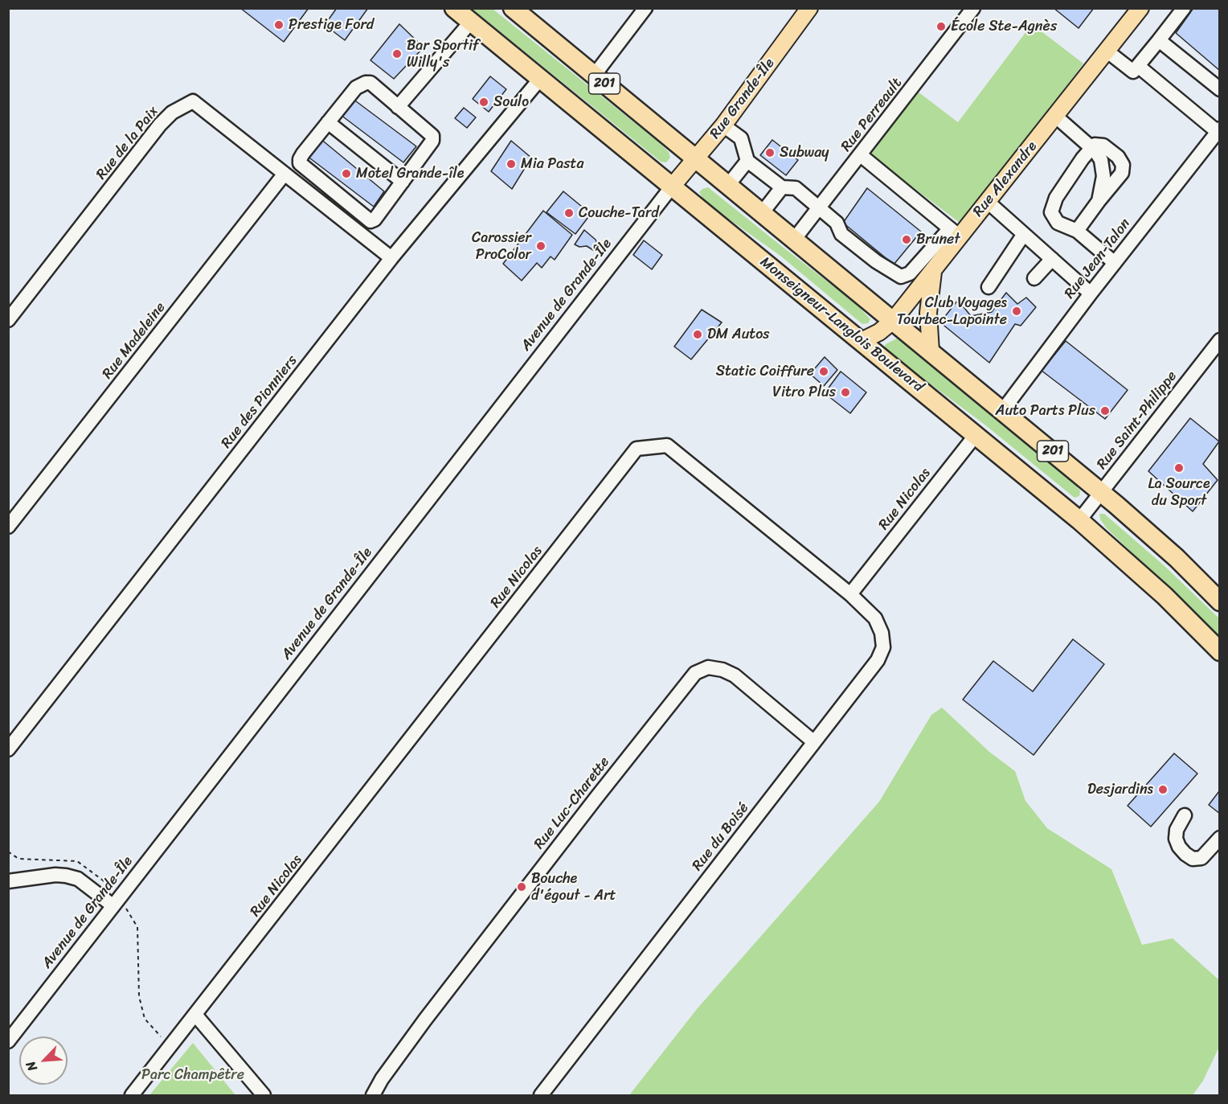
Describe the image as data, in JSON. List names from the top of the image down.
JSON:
{
  "streets": {
    "highway": ["201", "Monseigneur-Langlois Boulevard"],
    "main road": ["Rue Grande-Île", "Rue Alexandre"],
    "street": [
      "Rue Perreault",
      "Rue de la Paix",
      "Rue Jean-Talon",
      "Avenue de Grande-Île",
      "Rue Madeleine",
      "Rue des Pionniers",
      "Rue Saint-Philippe",
      "Rue Nicolas",
      "Rue Luc-Charette",
      "Rue du Boisé"
    ]
  },
  "crossings": [
    ["201", "Rue Grande-Île"],
    ["201", "Rue Perreault"],
    ["201", "Rue Alexandre"],
    ["201", "Rue Jean-Talon"],
    ["201", "Rue Saint-Philippe"],
    ["Rue Grande-Île", "Avenue de Grande-Île"],
    ["Rue Grande-Île", "Monseigneur-Langlois Boulevard"],
    ["Rue de la Paix", "Rue Madeleine"],
    ["Rue de la Paix", "Rue des Pionniers"],
    ["Rue Alexandre", "Monseigneur-Langlois Boulevard"],
    ["Avenue de Grande-Île", "Monseigneur-Langlois Boulevard"],
    ["Monseigneur-Langlois Boulevard", "Rue des Pionniers"],
    ["Monseigneur-Langlois Boulevard", "Rue Saint-Philippe"],
    ["Monseigneur-Langlois Boulevard", "Rue Nicolas"],
    ["Rue Nicolas", "Rue du Boisé"],
    ["Rue Luc-Charette", "Rue du Boisé"]
  ],
  "parks": ["Parc Champêtre"],
  "places": [
    "Prestige Ford",
    "École Ste-Agnès",
    "Bar Sportif Willy's",
    "Soulo",
    "Subway",
    "Mia Pasta",
    "Motel Grande-île",
    "Couche-Tard",
    "Brunet",
    "Carossier ProColor",
    "Club Voyages Tourbec-Lapointe",
    "DM Autos",
    "Static Coiffure",
    "Vitro Plus",
    "Auto Parts Plus",
    "La Source du Sport",
    "Desjardins",
    "Bouche d'égout - Art"
  ],
  "north": "bottom left"
}
